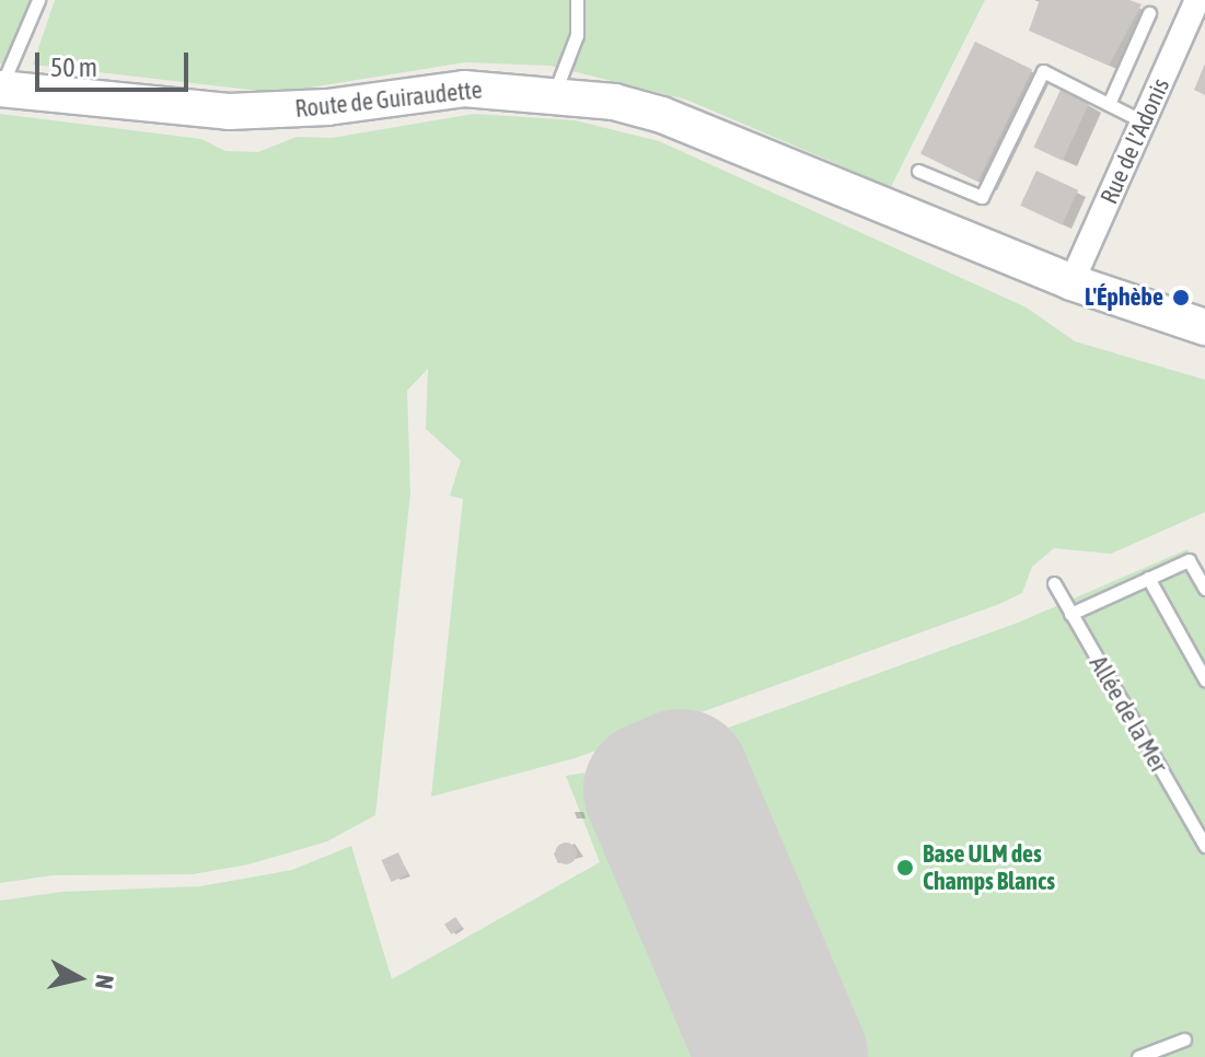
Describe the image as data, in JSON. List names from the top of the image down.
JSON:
{
  "streets": {
    "street": ["Route de Guiraudette", "Rue de l'Adonis"],
    "lane": ["Allée de la Mer"]
  },
  "crossings": [
    ["Route de Guiraudette", "Rue de l'Adonis"]
  ],
  "places": ["L'Éphèbe", "Base ULM des Champs Blancs"],
  "scale_bar": "50 m",
  "north": "right"
}
